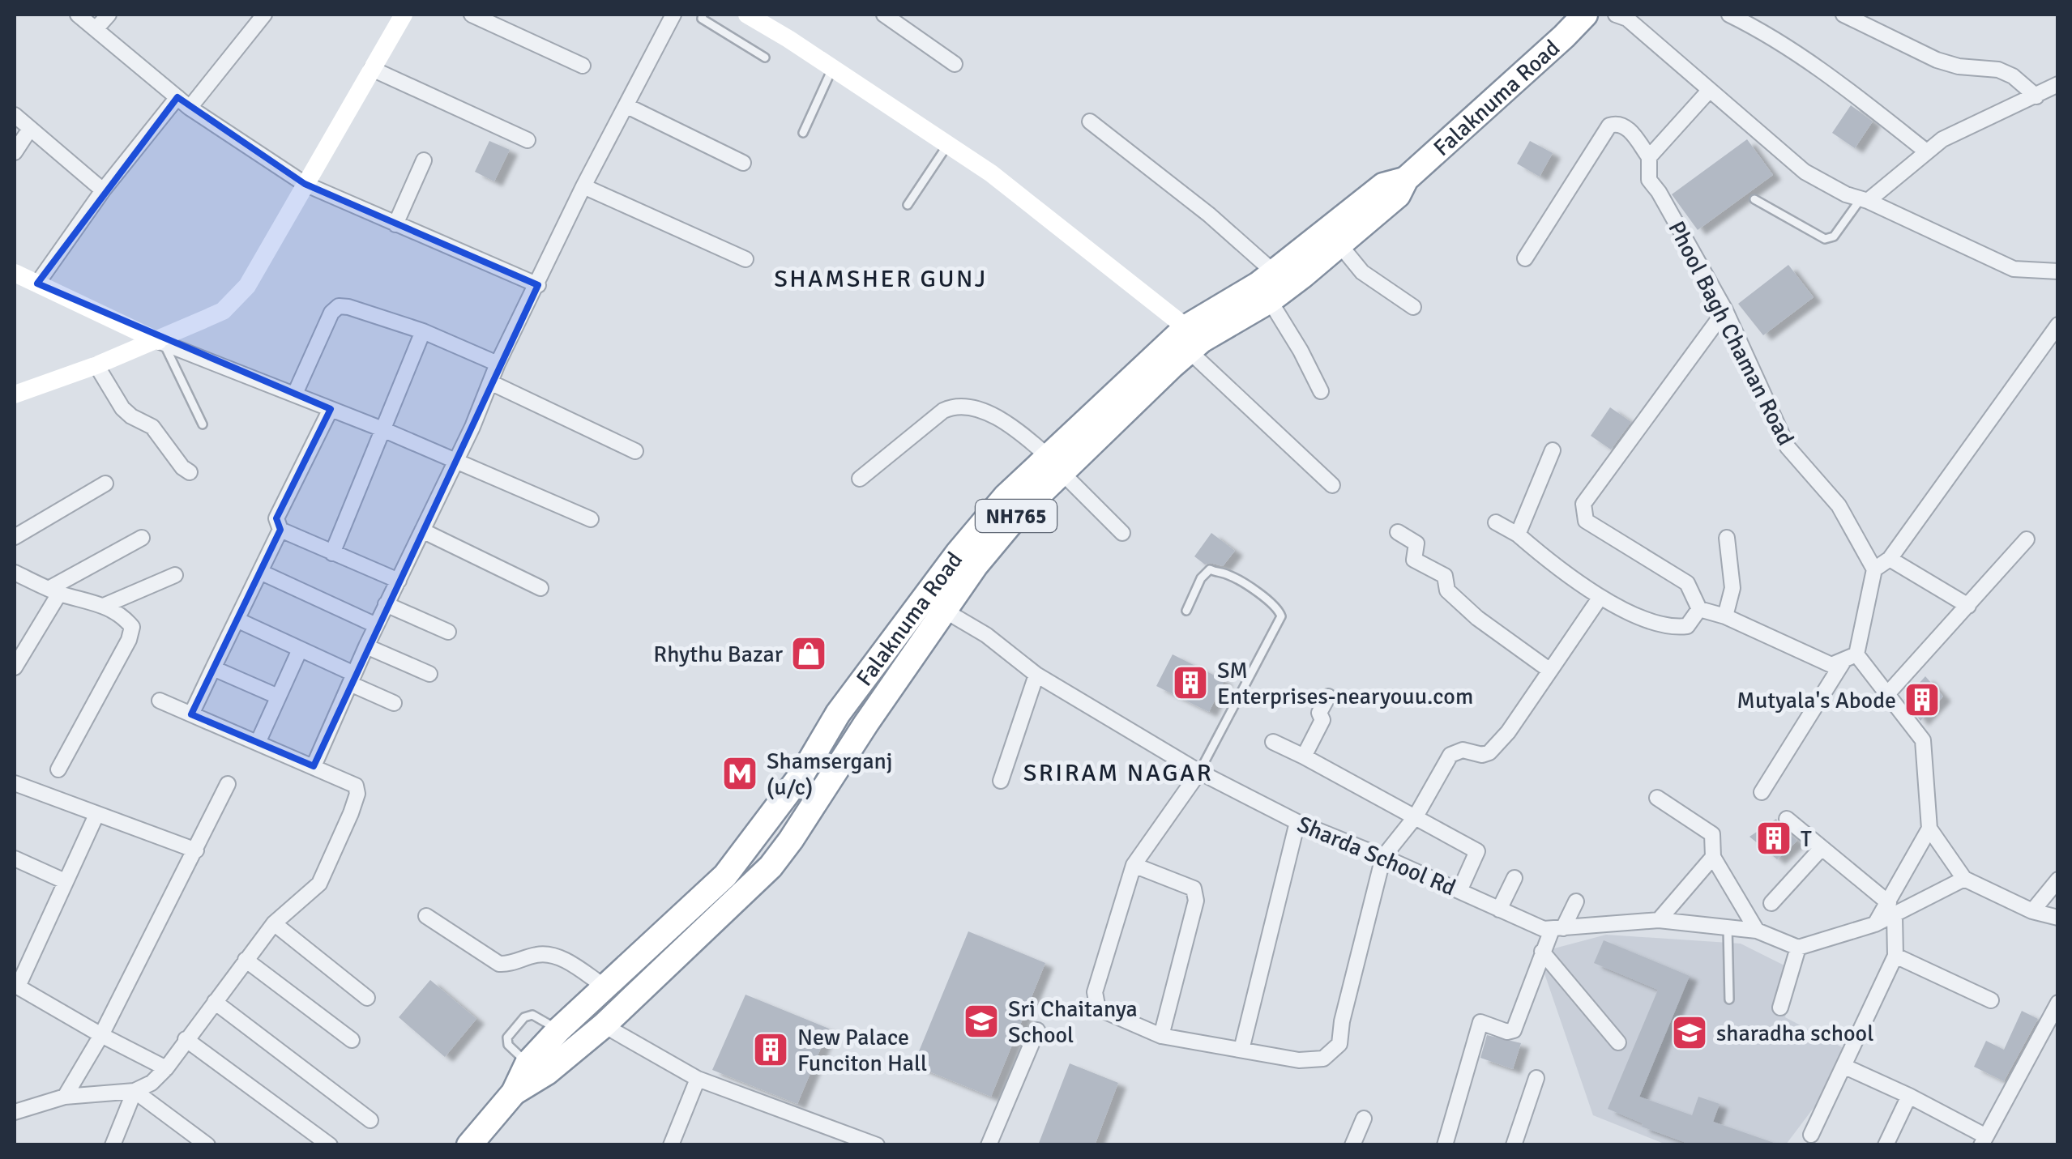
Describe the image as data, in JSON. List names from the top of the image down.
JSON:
{
  "streets": {
    "highway": ["Falaknuma Road", "NH765"],
    "street": ["Phool Bagh Chaman Road", "Sharda School Rd"]
  },
  "crossings": [
    ["Falaknuma Road", "Sharda School Rd"]
  ],
  "districts": ["SHAMSHER GUNJ", "SRIRAM NAGAR"],
  "places": {
    "shop": ["Rhythu Bazar"],
    "building": [
      "SM Enterprises-nearyouu.com",
      "Mutyala's Abode",
      "T",
      "New Palace Funciton Hall"
    ],
    "metro station": ["Shamserganj (u/c)"],
    "school or university": ["Sri Chaitanya School", "sharadha school"]
  }
}
